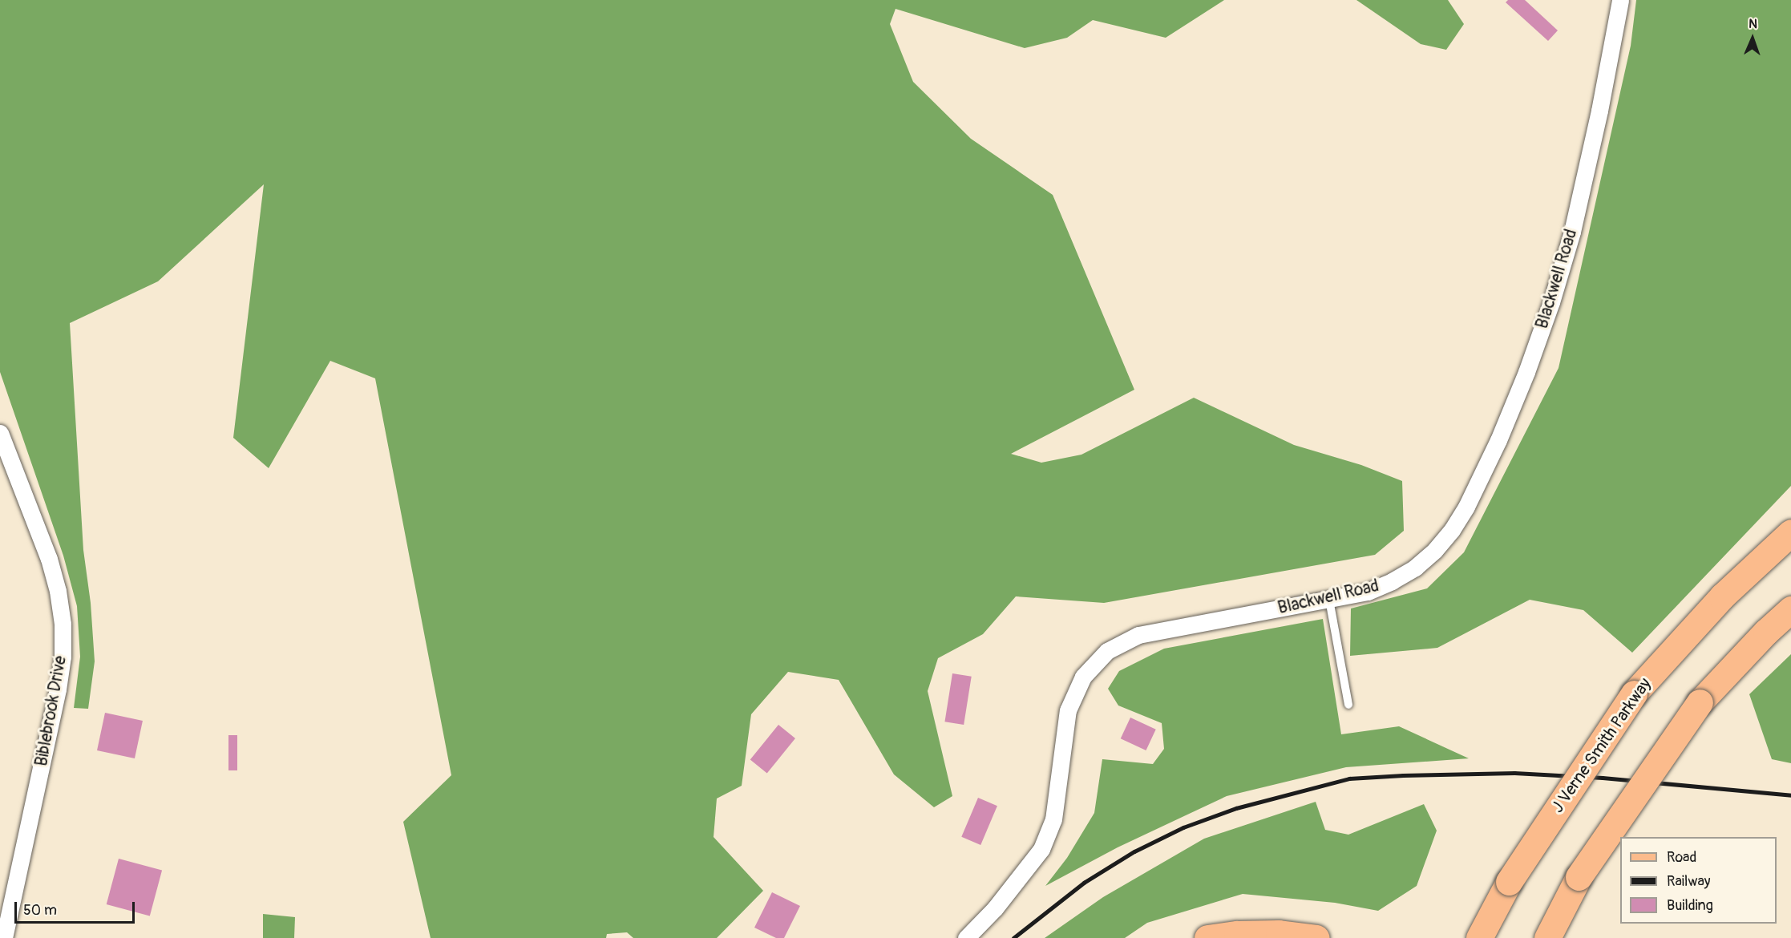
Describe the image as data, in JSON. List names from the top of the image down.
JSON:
{
  "streets": {
    "main road": ["J Verne Smith Parkway"],
    "street": ["Blackwell Road", "Biblebrook Drive"]
  },
  "legend": ["Road", "Railway", "Building"],
  "scale_bar": "50 m",
  "north": "top"
}
